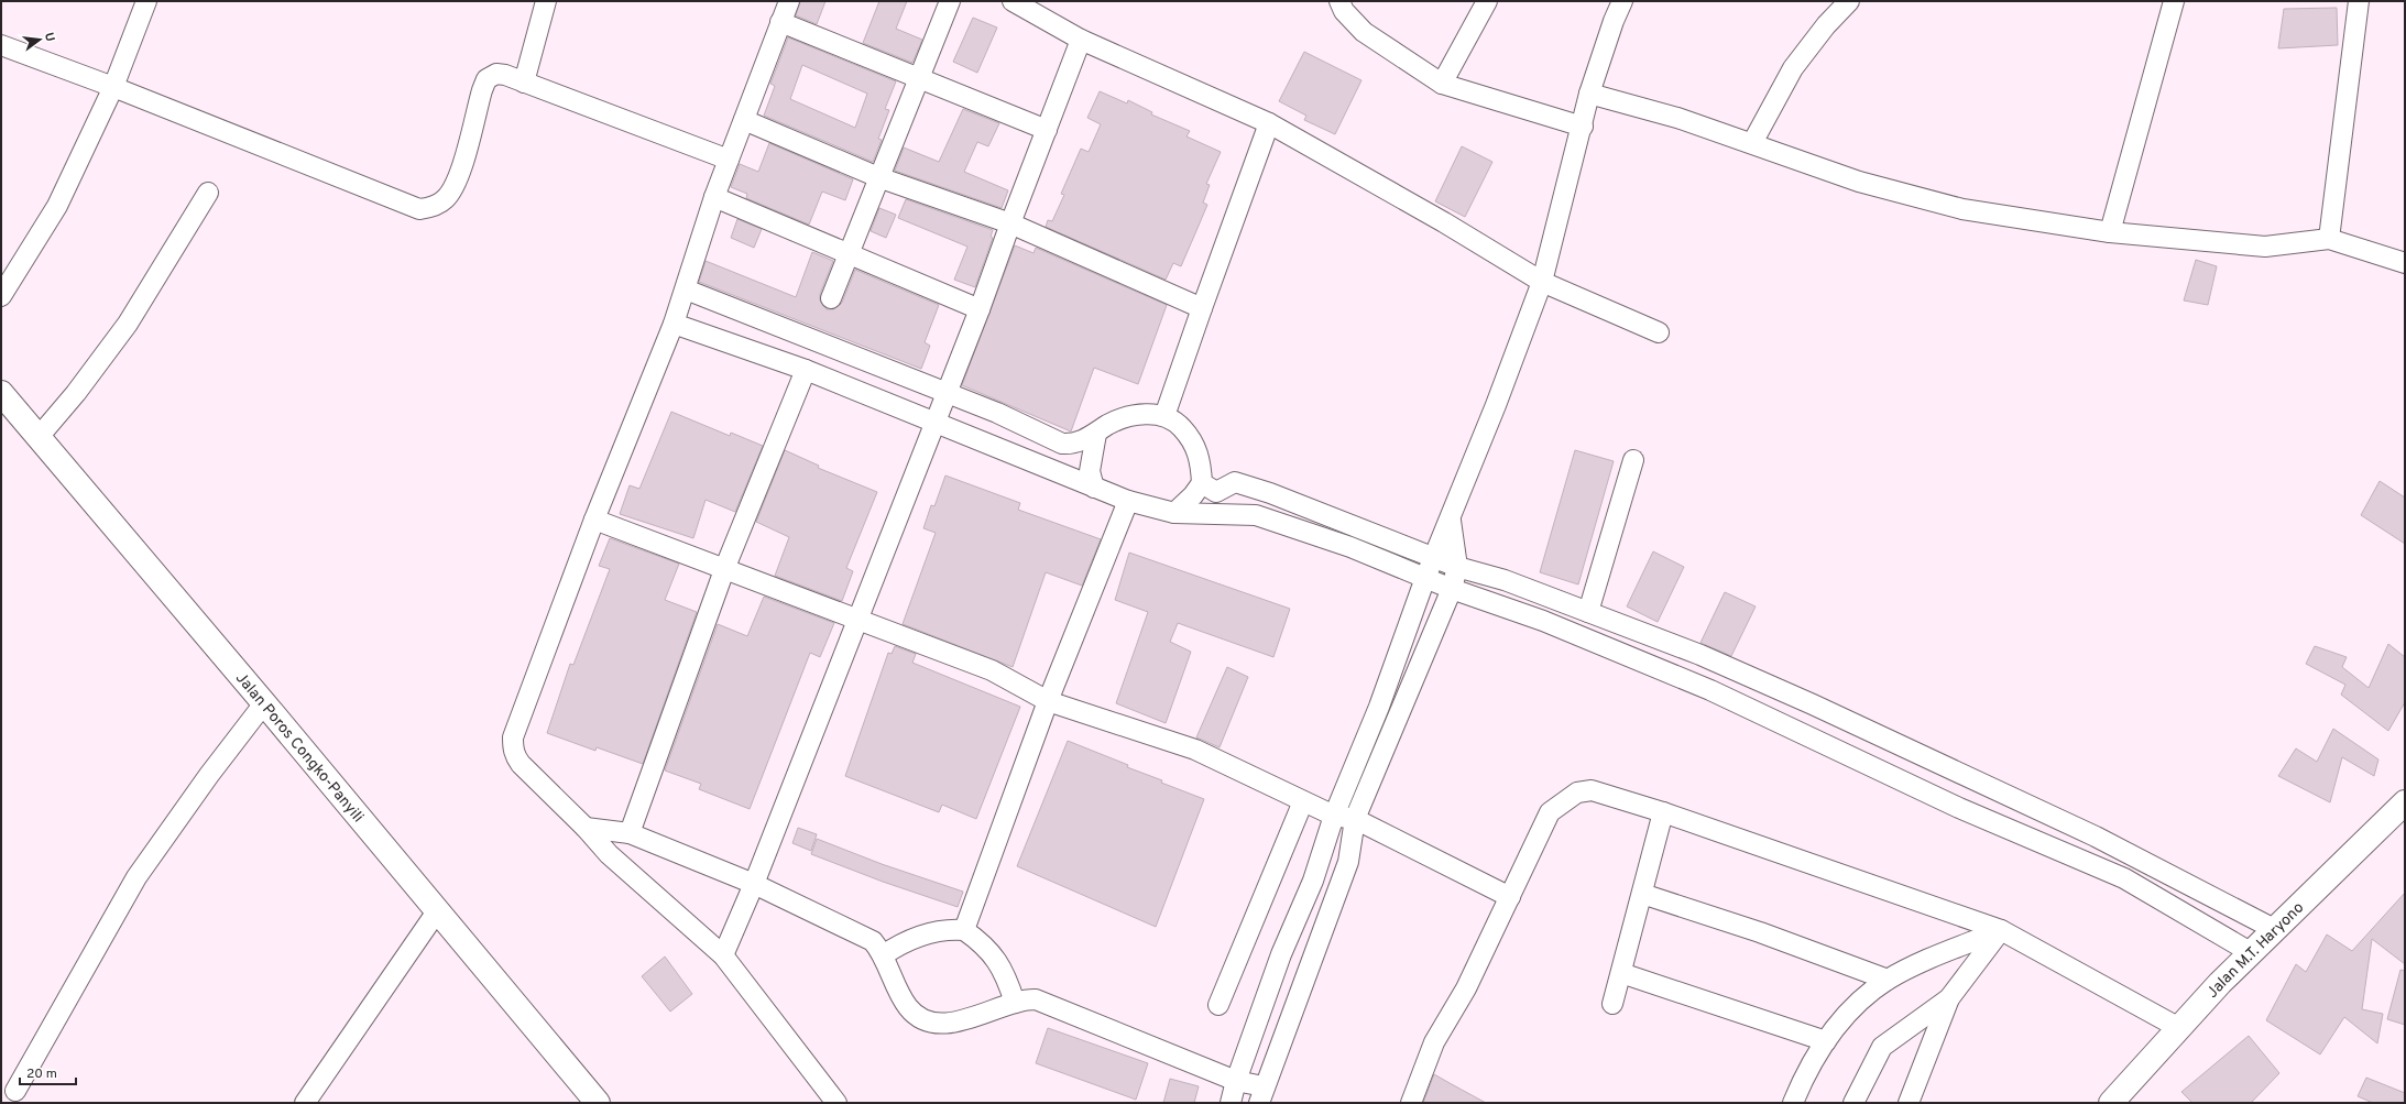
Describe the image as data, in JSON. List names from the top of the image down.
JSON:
{
  "streets": {
    "main road": ["Jalan Poros Congko-Panyili", "Jalan M.T. Haryono"]
  },
  "scale_bar": "20 m",
  "north": "right"
}
